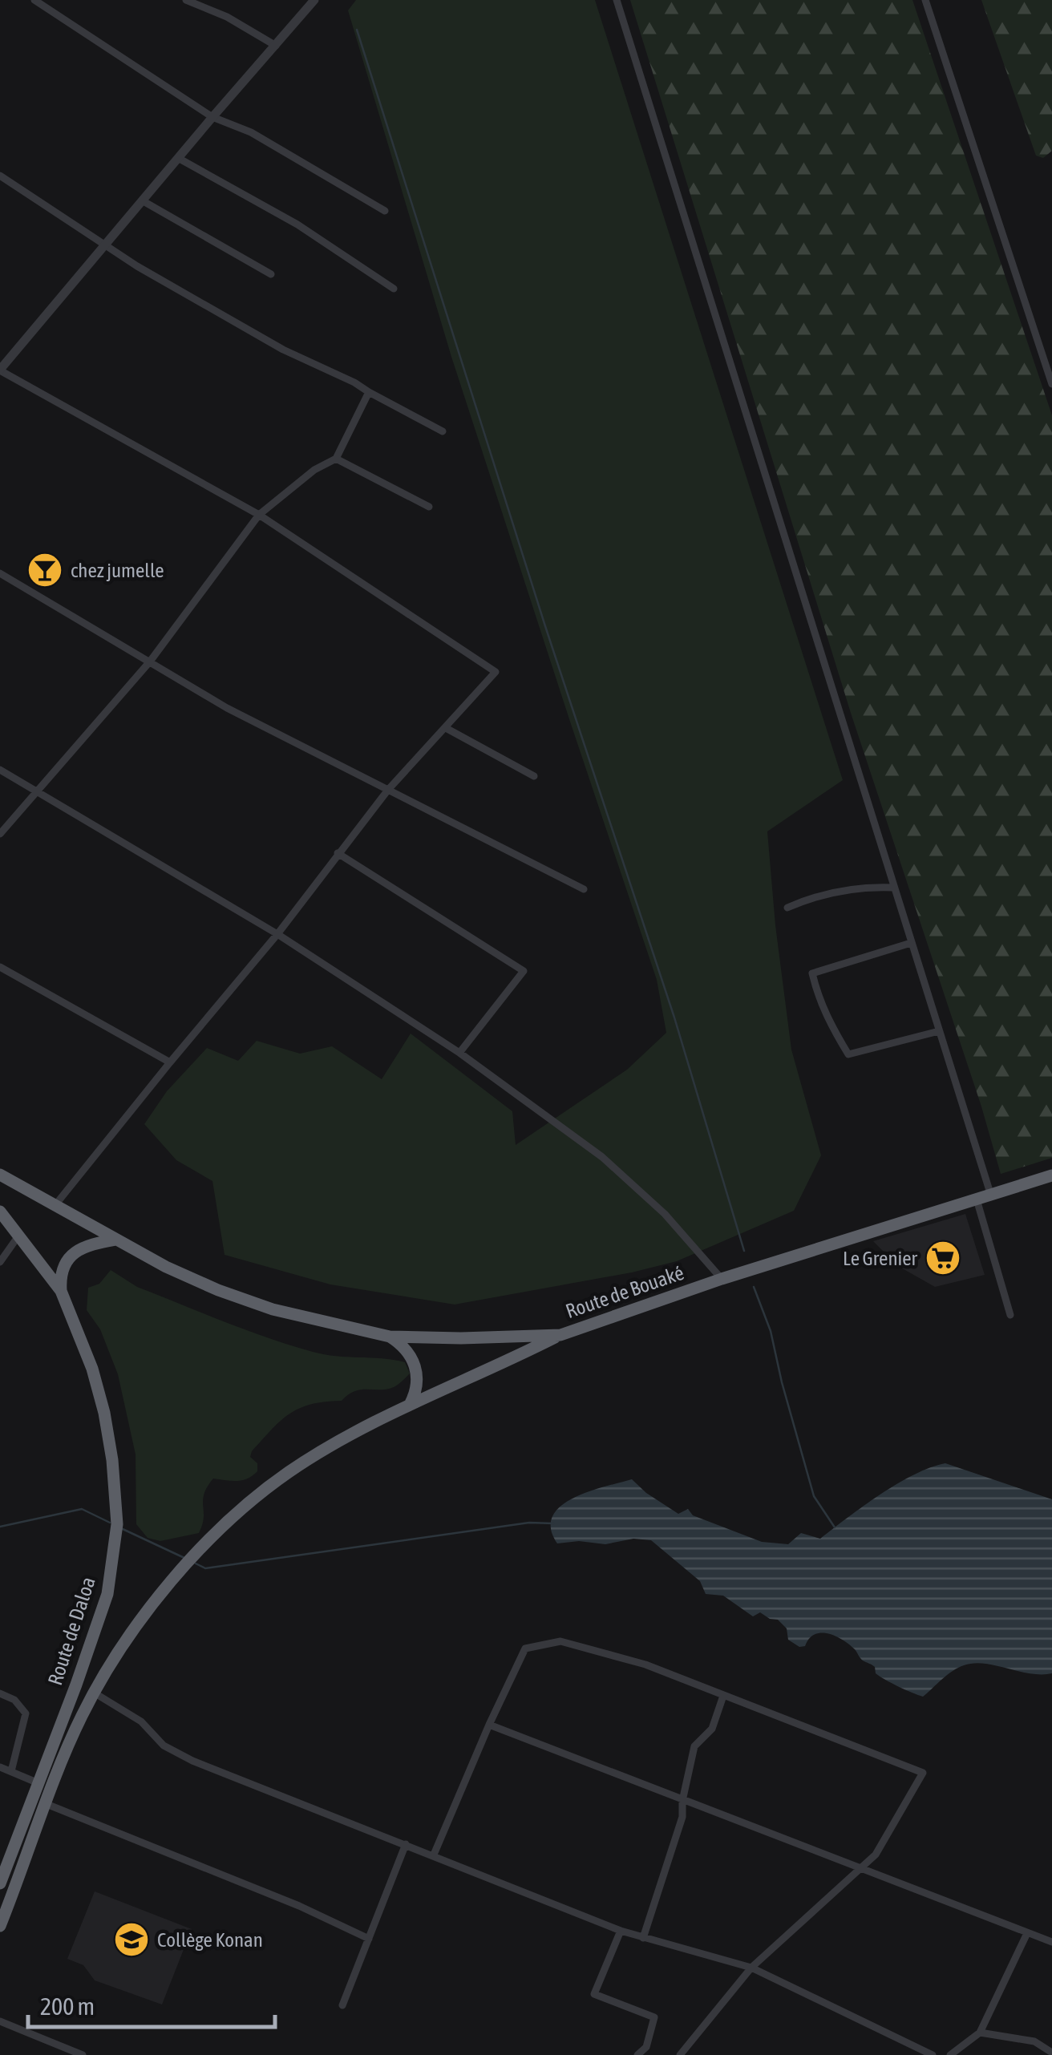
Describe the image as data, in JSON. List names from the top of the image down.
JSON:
{
  "streets": {
    "highway": ["Route de Bouaké", "Route de Daloa"]
  },
  "crossings": [
    ["Route de Bouaké", "Route de Daloa"]
  ],
  "places": {
    "bar": ["chez jumelle"],
    "supermarket": ["Le Grenier"],
    "school or university": ["Collège Konan"]
  },
  "scale_bar": "200 m"
}
